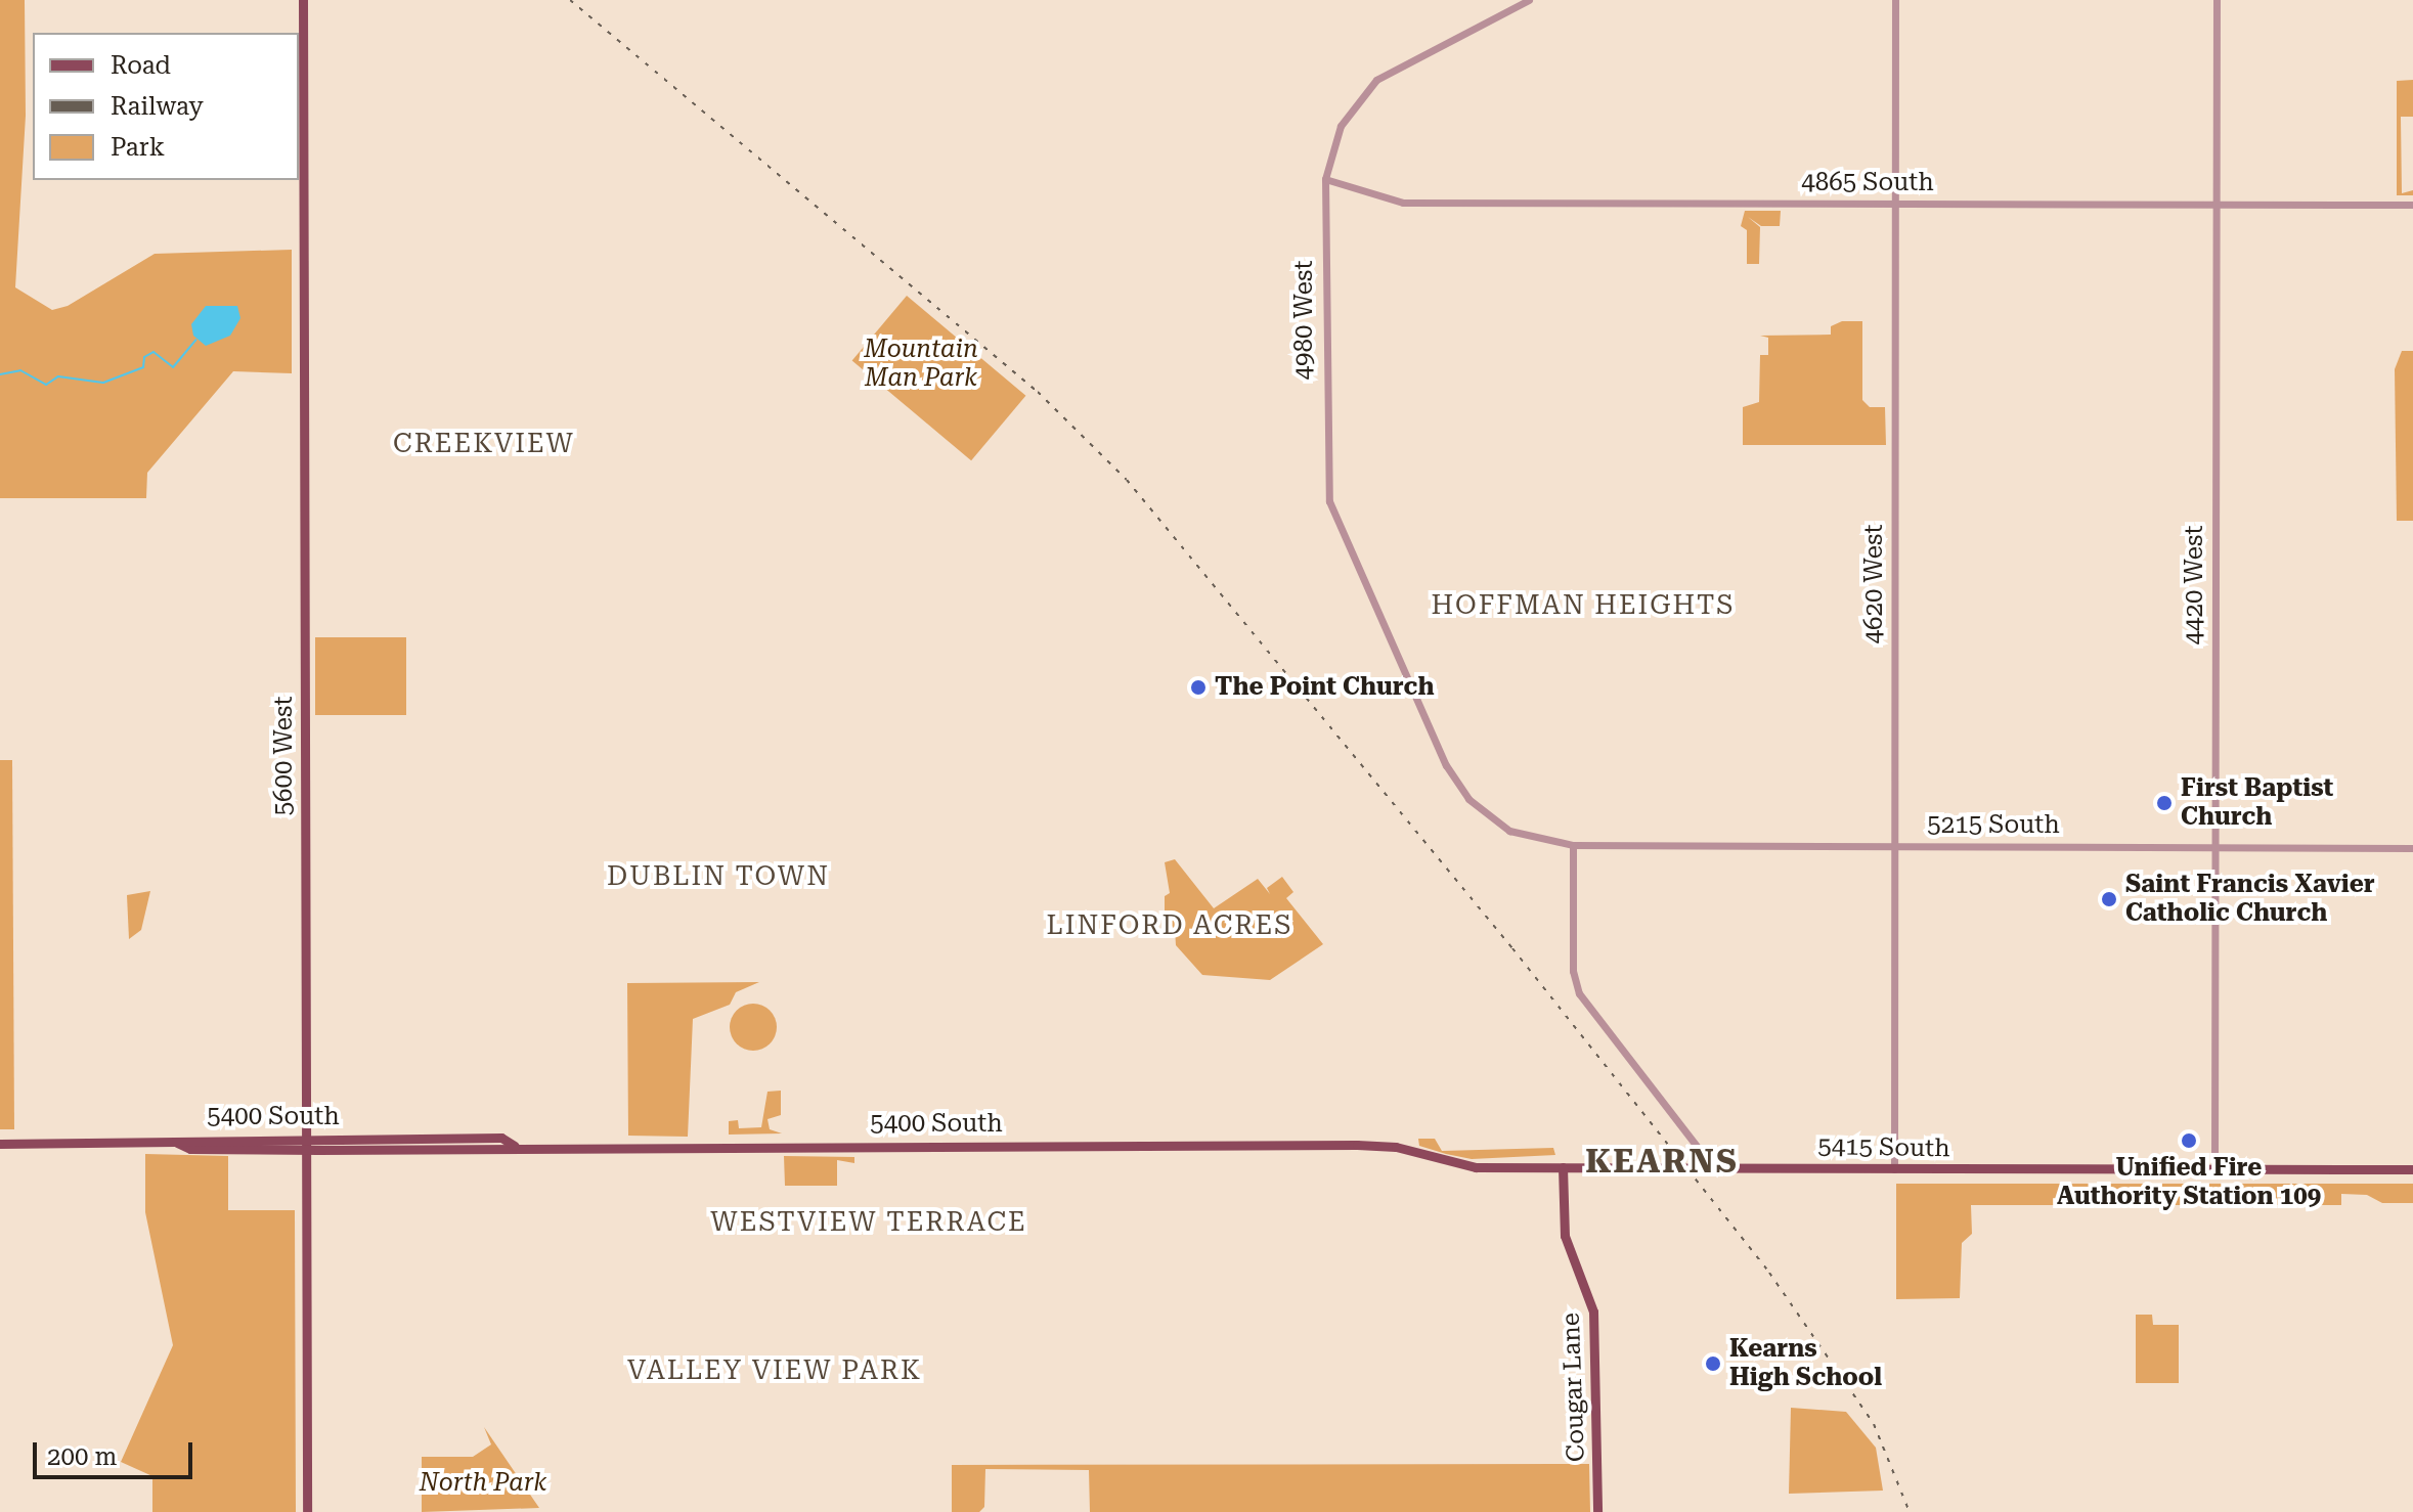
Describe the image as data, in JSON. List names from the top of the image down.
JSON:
{
  "streets": {
    "main road": [
      "5600 West",
      "5400 South",
      "5415 South",
      "Cougar Lane"
    ],
    "street": [
      "4865 South",
      "4980 West",
      "4620 West",
      "4420 West",
      "5215 South"
    ]
  },
  "crossings": [
    ["4865 South", "4980 West"],
    ["4865 South", "4620 West"],
    ["4865 South", "4420 West"],
    ["4980 West", "5215 South"],
    ["4620 West", "5215 South"],
    ["4620 West", "5415 South"],
    ["4420 West", "5215 South"],
    ["4420 West", "5415 South"],
    ["5600 West", "5400 South"],
    ["5400 South", "5415 South"],
    ["5415 South", "Cougar Lane"]
  ],
  "districts": [
    "CREEKVIEW",
    "HOFFMAN HEIGHTS",
    "DUBLIN TOWN",
    "LINFORD ACRES",
    "KEARNS",
    "WESTVIEW TERRACE",
    "VALLEY VIEW PARK"
  ],
  "parks": ["Mountain Man Park", "North Park"],
  "places": [
    "The Point Church",
    "First Baptist Church",
    "Saint Francis Xavier Catholic Church",
    "Unified Fire Authority Station 109",
    "Kearns High School"
  ],
  "legend": ["Road", "Railway", "Park"],
  "scale_bar": "200 m"
}
